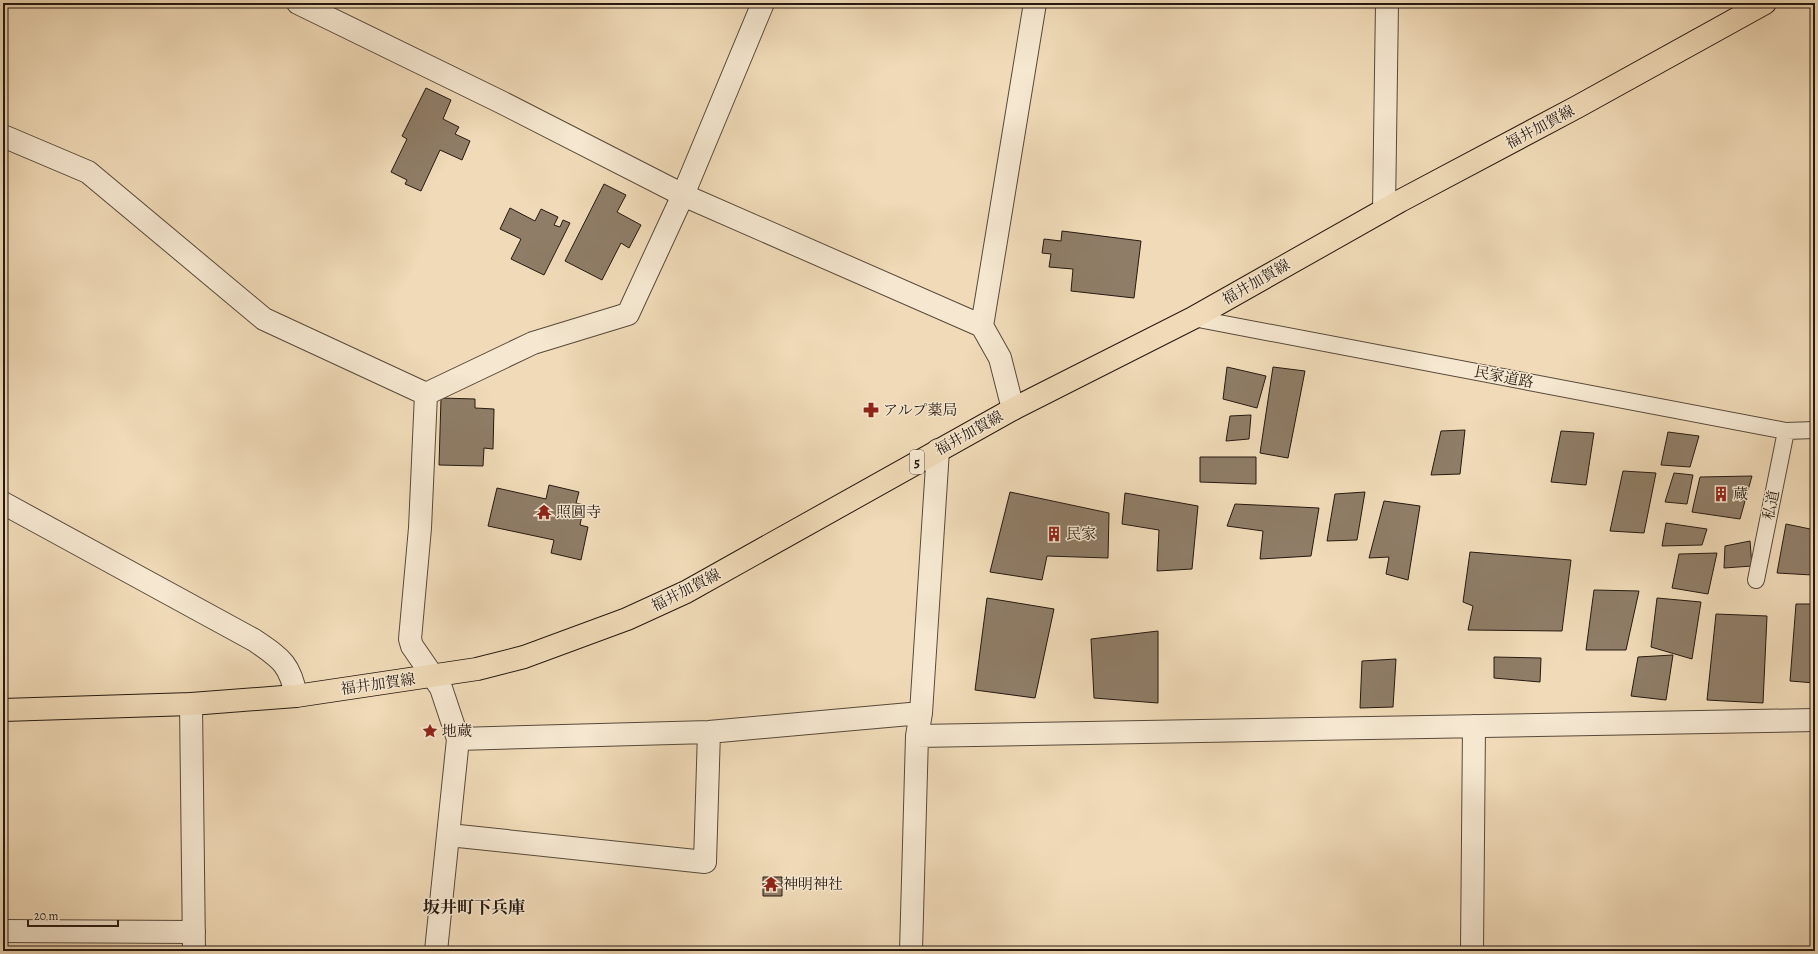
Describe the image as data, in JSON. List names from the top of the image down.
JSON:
{
  "streets": {
    "main road": ["福井加賀線", "5"],
    "lane": ["民家道路", "私道"]
  },
  "crossings": [
    ["福井加賀線", "民家道路"],
    ["民家道路", "私道"]
  ],
  "districts": ["坂井町下兵庫"],
  "places": {
    "pharmacy": ["アルプ薬局"],
    "building": ["蔵", "民家"],
    "temple": ["照圓寺", "神明神社"],
    "place": ["地蔵"]
  },
  "scale_bar": "20 m"
}
